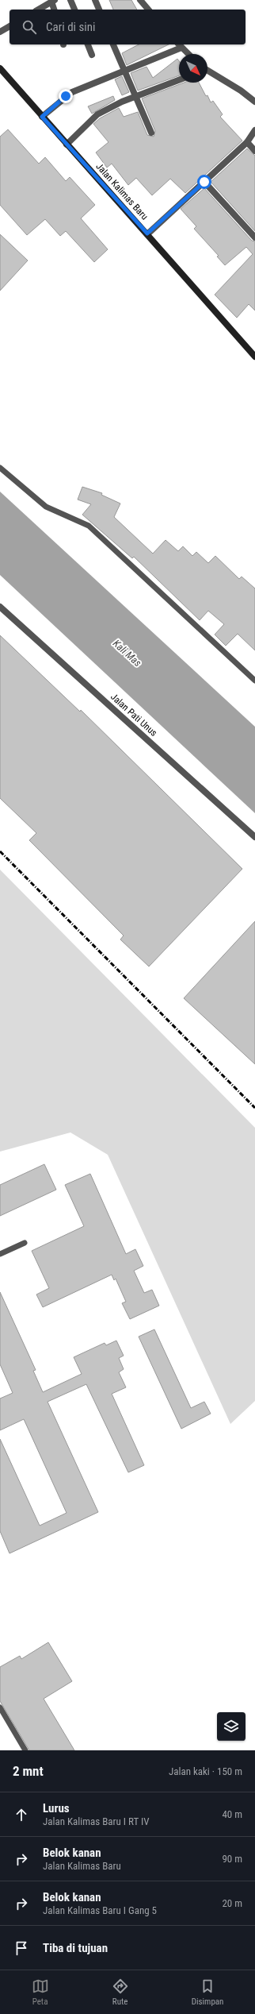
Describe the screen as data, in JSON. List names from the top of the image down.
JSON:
{
  "streets": {
    "street": ["Jalan Kalimas Baru", "Jalan Pati Unus"]
  },
  "water": ["Kali Mas"],
  "north": "bottom right",
  "page": {
    "search": "Cari di sini",
    "heading": ["2 mnt", "Jalan kaki · 150 m"],
    "list": [
      ["Lurus", "Jalan Kalimas Baru I RT IV", "40 m"],
      ["Belok kanan", "Jalan Kalimas Baru", "90 m"],
      ["Belok kanan", "Jalan Kalimas Baru I Gang 5", "20 m"],
      "Tiba di tujuan"
    ],
    "nav": ["Peta", "Rute", "Disimpan"]
  }
}
